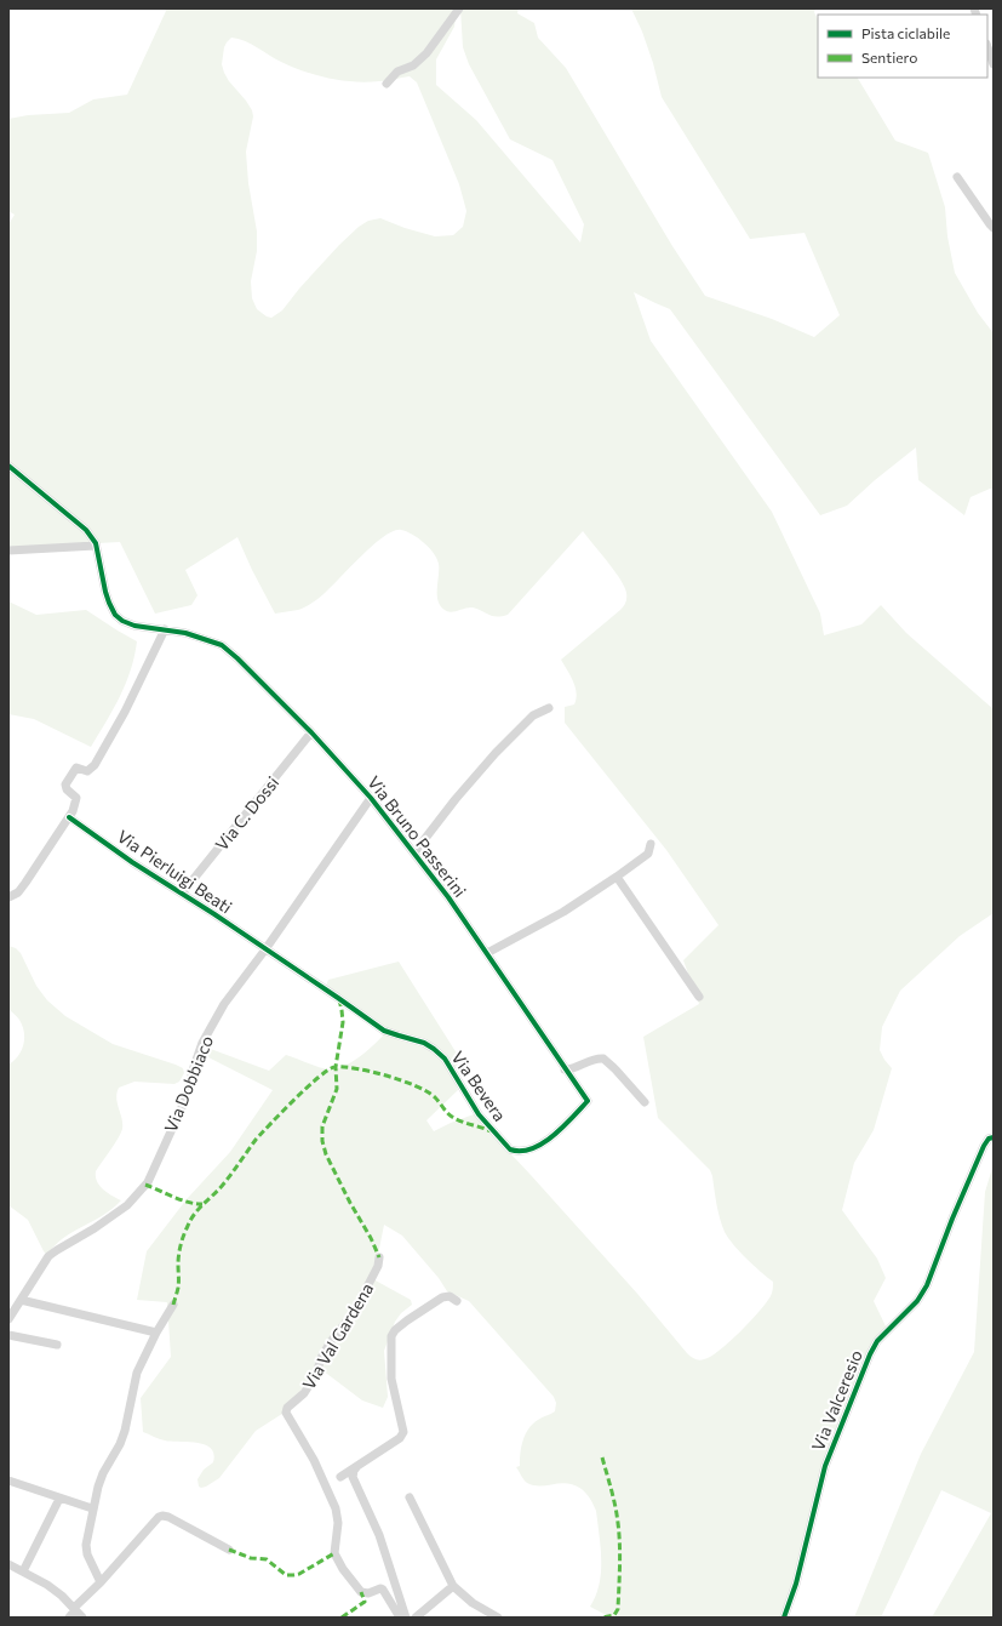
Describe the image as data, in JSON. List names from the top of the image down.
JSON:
{
  "streets": {
    "street": [
      "Via C. Dossi",
      "Via Bruno Passerini",
      "Via Pierluigi Beati",
      "Via Dobbiaco",
      "Via Bevera",
      "Via Val Gardena",
      "Via Valceresio"
    ]
  },
  "crossings": [
    ["Via C. Dossi", "Via Bruno Passerini"],
    ["Via C. Dossi", "Via Pierluigi Beati"],
    ["Via Bruno Passerini", "Via Dobbiaco"],
    ["Via Bruno Passerini", "Via Bevera"],
    ["Via Pierluigi Beati", "Via Dobbiaco"],
    ["Via Pierluigi Beati", "Via Bevera"],
    ["Via Dobbiaco", "Via Bevera"]
  ],
  "legend": ["Pista ciclabile", "Sentiero"]
}
